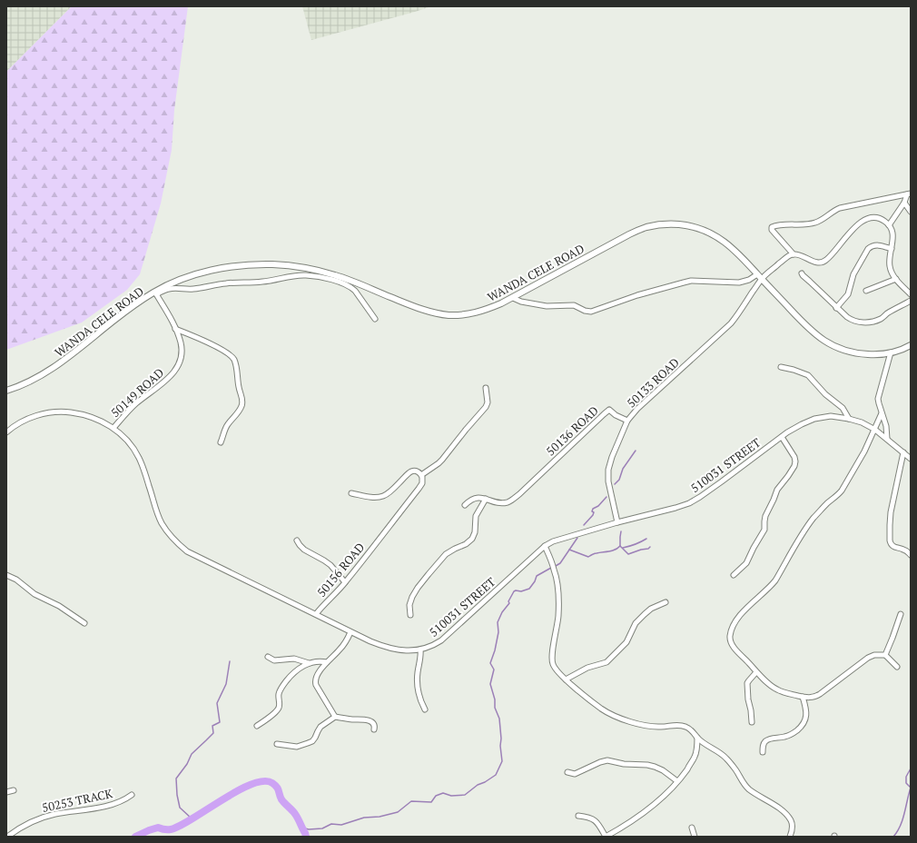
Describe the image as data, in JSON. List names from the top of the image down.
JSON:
{
  "streets": {
    "street": [
      "WANDA CELE ROAD",
      "50133 ROAD",
      "50149 ROAD",
      "50136 ROAD",
      "510031 STREET",
      "50156 ROAD",
      "50253 TRACK"
    ]
  },
  "crossings": [
    ["WANDA CELE ROAD", "50133 ROAD"],
    ["WANDA CELE ROAD", "50149 ROAD"],
    ["50133 ROAD", "50136 ROAD"],
    ["50133 ROAD", "510031 STREET"],
    ["50149 ROAD", "510031 STREET"],
    ["510031 STREET", "50156 ROAD"]
  ]
}
